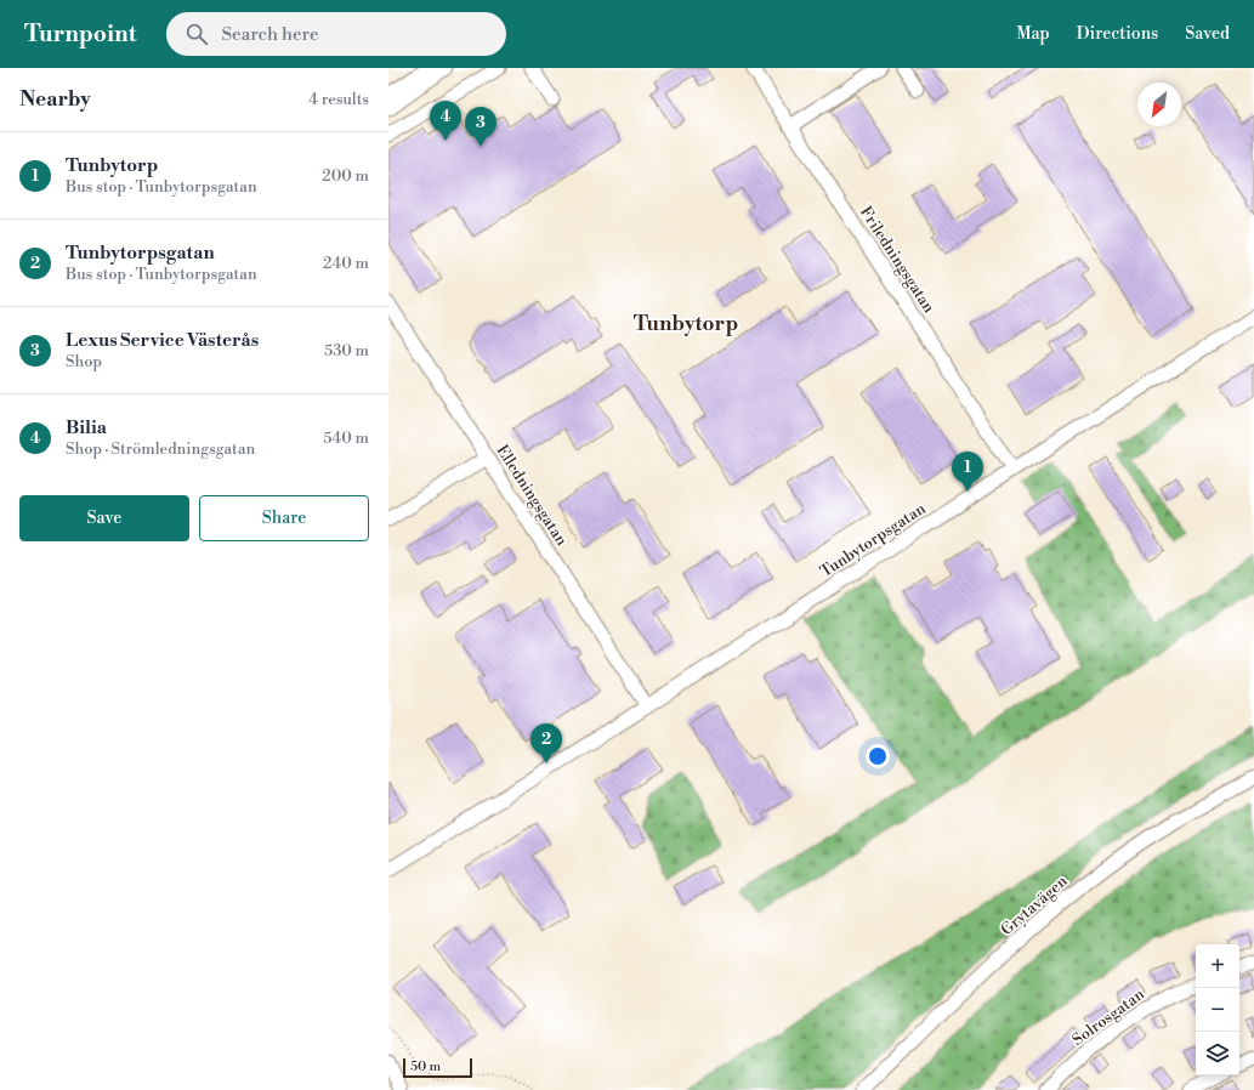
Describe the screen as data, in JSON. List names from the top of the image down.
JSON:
{
  "streets": {
    "street": [
      "Friledningsgatan",
      "Elledningsgatan",
      "Tunbytorpsgatan",
      "Grytavägen",
      "Solrosgatan"
    ]
  },
  "crossings": [
    ["Friledningsgatan", "Tunbytorpsgatan"],
    ["Elledningsgatan", "Tunbytorpsgatan"]
  ],
  "districts": ["Tunbytorp"],
  "scale_bar": "50 m",
  "north": "bottom left",
  "page": {
    "header": "Turnpoint",
    "search": "Search here",
    "nav": ["Map", "Directions", "Saved"],
    "heading": ["Nearby", "4 results"],
    "pins": [
      "4",
      "3",
      "1",
      "2"
    ],
    "list": [
      {
        "mark": "1",
        "name": "Tunbytorp",
        "note": "Bus stop · Tunbytorpsgatan",
        "value": "200 m"
      },
      {
        "mark": "2",
        "name": "Tunbytorpsgatan",
        "note": "Bus stop · Tunbytorpsgatan",
        "value": "240 m"
      },
      {
        "mark": "3",
        "name": "Lexus Service Västerås",
        "note": "Shop",
        "value": "530 m"
      },
      {
        "mark": "4",
        "name": "Bilia",
        "note": "Shop · Strömledningsgatan",
        "value": "540 m"
      }
    ],
    "buttons": ["Save", "Share"],
    "map_buttons": ["+", "−"],
    "scale": "50 m"
  }
}
